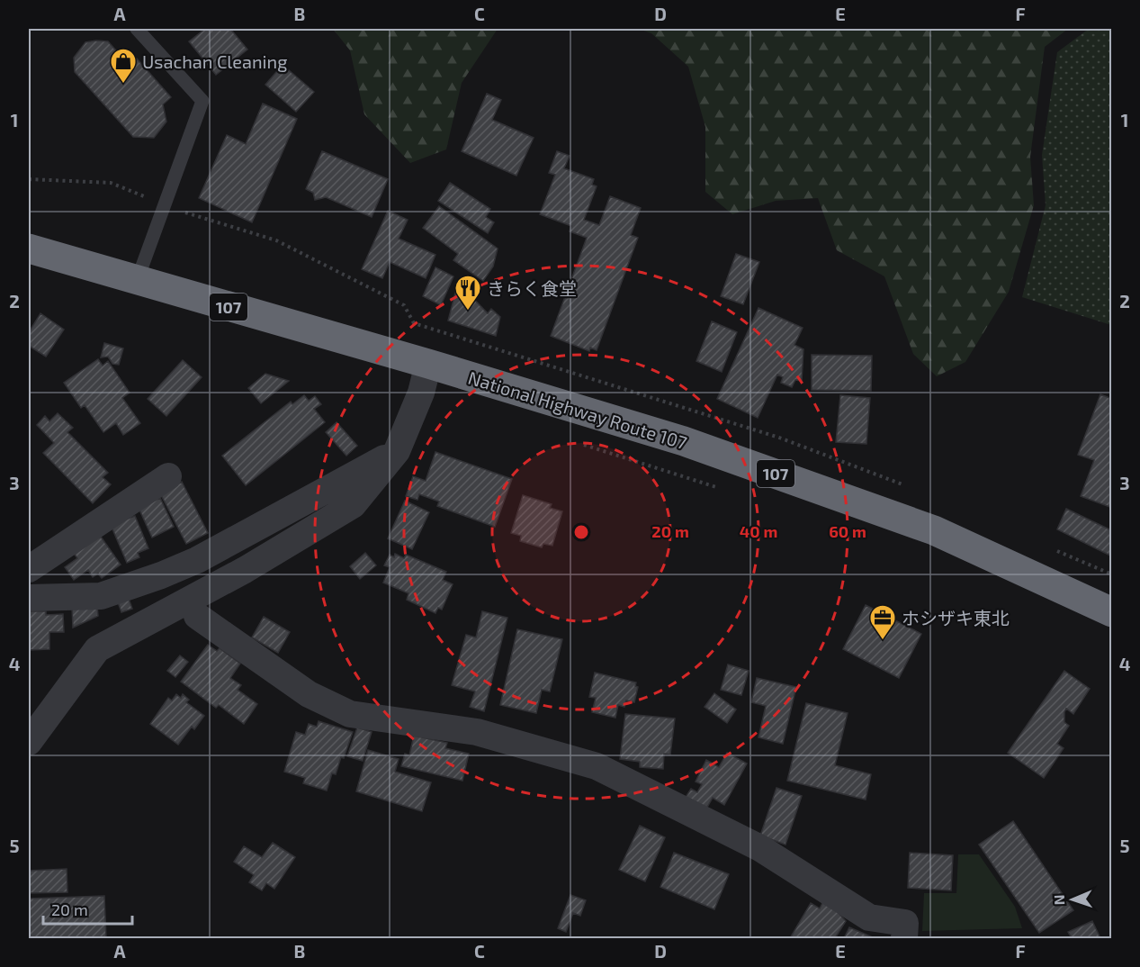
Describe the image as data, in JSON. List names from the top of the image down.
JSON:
{
  "streets": {
    "highway": ["107", "National Highway Route 107"]
  },
  "places": {
    "shop": ["Usachan Cleaning"],
    "restaurant": ["きらく食堂"],
    "office": ["ホシザキ東北"]
  },
  "scale_bar": "20 m",
  "north": "left",
  "grid": {
    "columns": [
      "A",
      "B",
      "C",
      "D",
      "E",
      "F"
    ],
    "rows": [
      "1",
      "2",
      "3",
      "4",
      "5"
    ]
  },
  "rings": ["20 m", "40 m", "60 m"]
}
